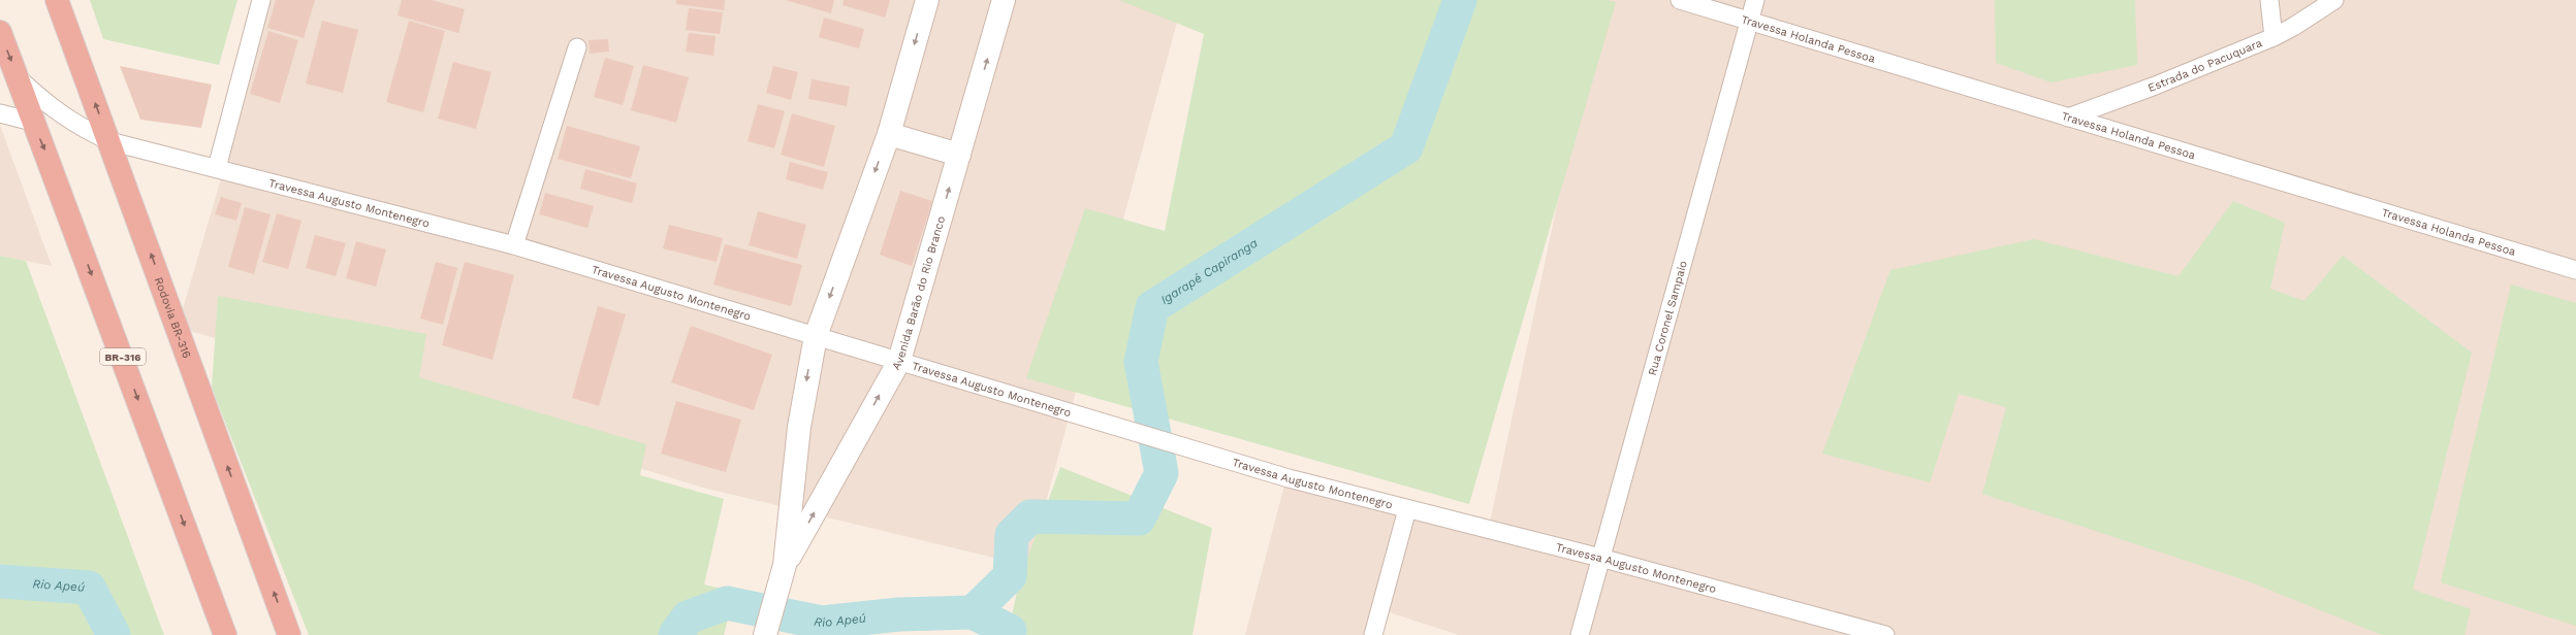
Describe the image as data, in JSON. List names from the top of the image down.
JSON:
{
  "streets": {
    "highway": ["Rodovia BR-316", "BR-316"],
    "main road": ["Avenida Barão do Rio Branco"],
    "street": [
      "Travessa Holanda Pessoa",
      "Estrada do Pacuquara",
      "Travessa Augusto Montenegro",
      "Rua Coronel Sampaio"
    ]
  },
  "crossings": [
    ["Travessa Holanda Pessoa", "Estrada do Pacuquara"],
    ["Travessa Holanda Pessoa", "Rua Coronel Sampaio"],
    ["Travessa Augusto Montenegro", "Avenida Barão do Rio Branco"],
    ["Travessa Augusto Montenegro", "Rodovia BR-316"],
    ["Travessa Augusto Montenegro", "Rua Coronel Sampaio"],
    ["Travessa Augusto Montenegro", "BR-316"]
  ],
  "water": ["Igarapé Capiranga", "Rio Apeú"]
}
